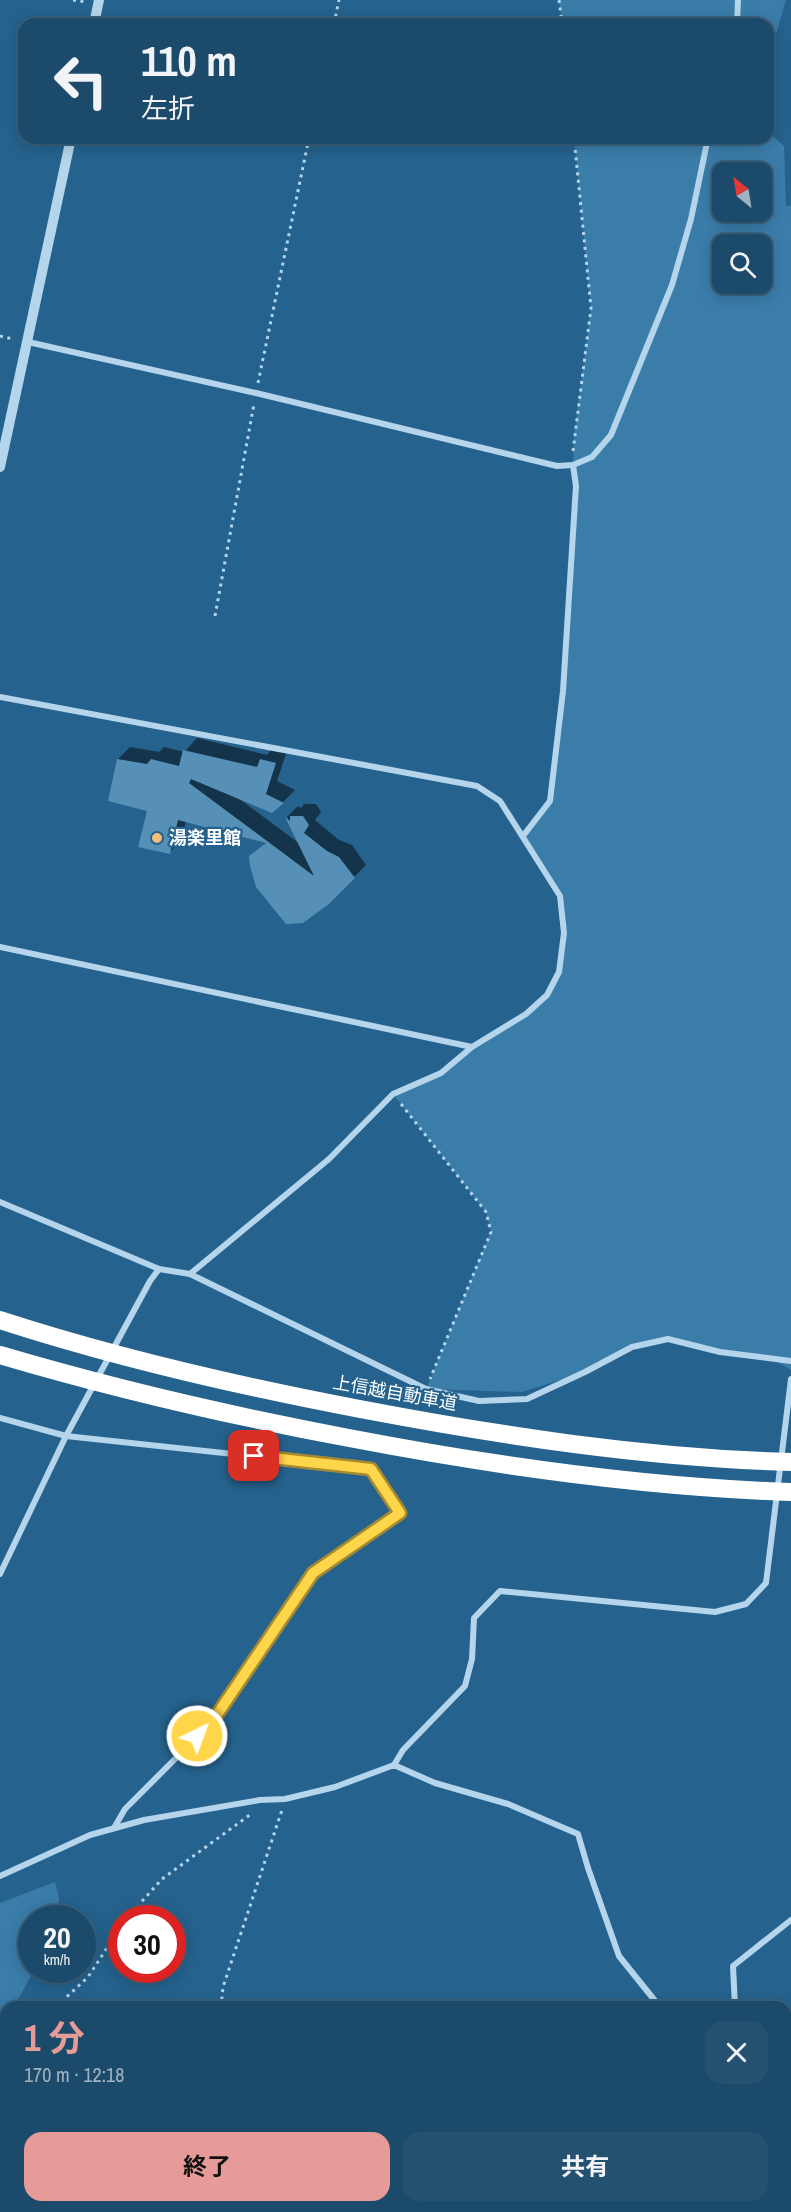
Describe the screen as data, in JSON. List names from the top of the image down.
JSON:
{
  "streets": {
    "highway": ["上信越自動車道"]
  },
  "places": ["湯楽里館"],
  "north": "top left",
  "page": {
    "turn": ["110 m", "左折"],
    "speed": "20 km/h",
    "limit": "30",
    "heading": ["1 分", "170 m · 12:18"],
    "buttons": ["終了", "共有"]
  }
}
